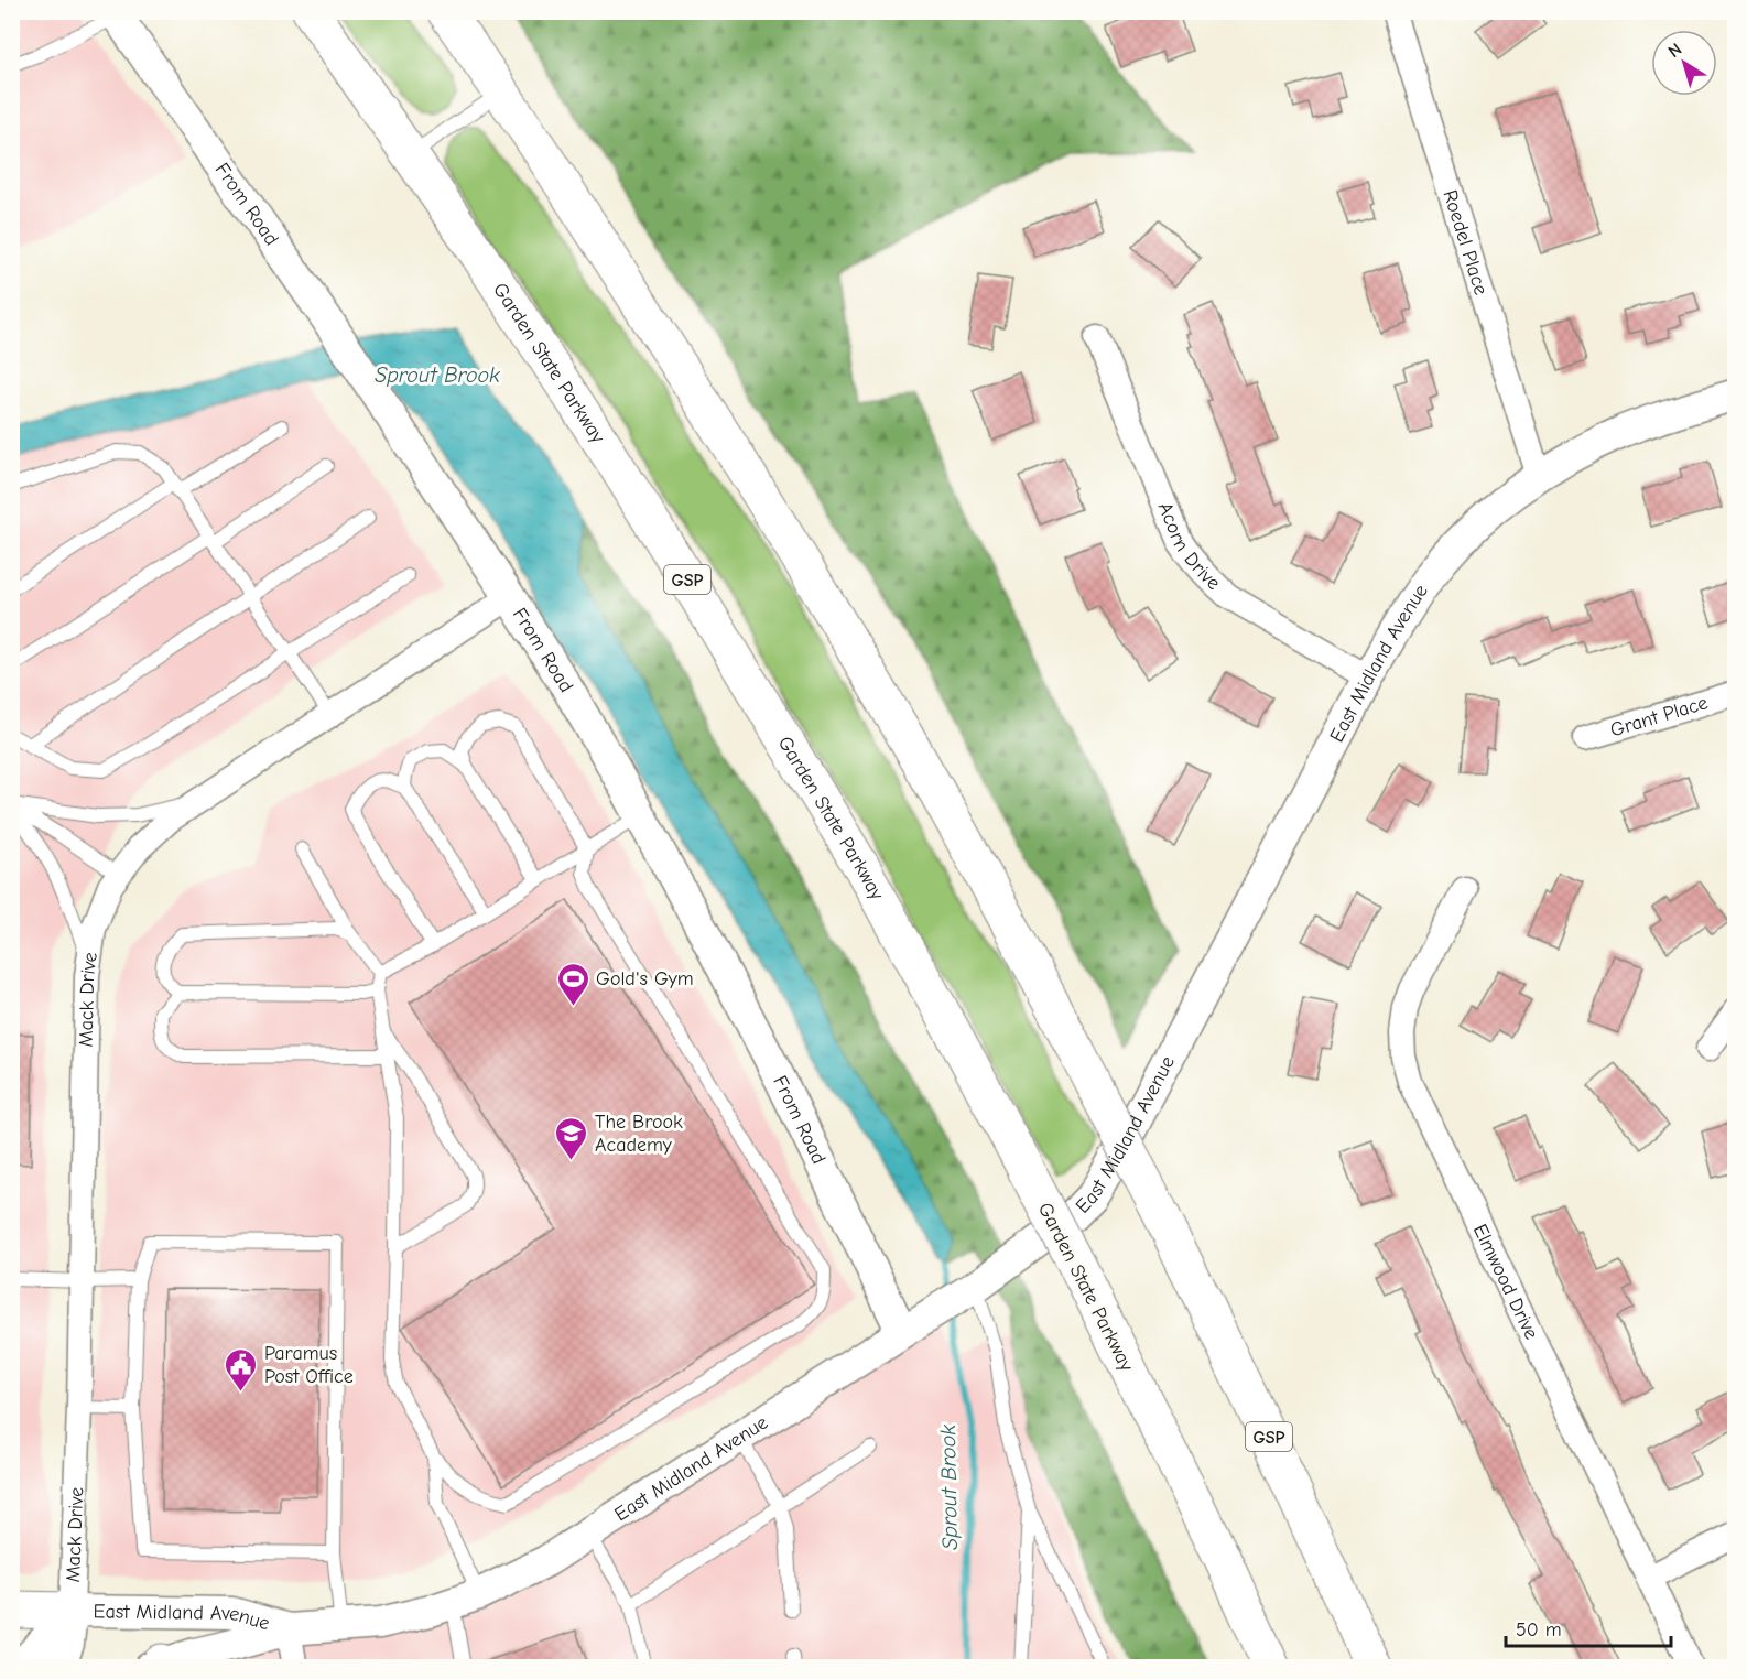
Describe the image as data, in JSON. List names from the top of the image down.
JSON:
{
  "streets": {
    "highway": ["Garden State Parkway", "GSP"],
    "street": [
      "From Road",
      "Roedel Place",
      "Acorn Drive",
      "East Midland Avenue",
      "Grant Place",
      "Mack Drive",
      "Elmwood Drive"
    ]
  },
  "crossings": [
    ["From Road", "East Midland Avenue"],
    ["From Road", "Mack Drive"],
    ["Roedel Place", "East Midland Avenue"],
    ["Acorn Drive", "East Midland Avenue"],
    ["East Midland Avenue", "Mack Drive"]
  ],
  "water": ["Sprout Brook"],
  "places": {
    "sports": ["Gold's Gym"],
    "school or university": ["The Brook Academy"],
    "public building": ["Paramus Post Office"]
  },
  "scale_bar": "50 m",
  "north": "top left"
}
